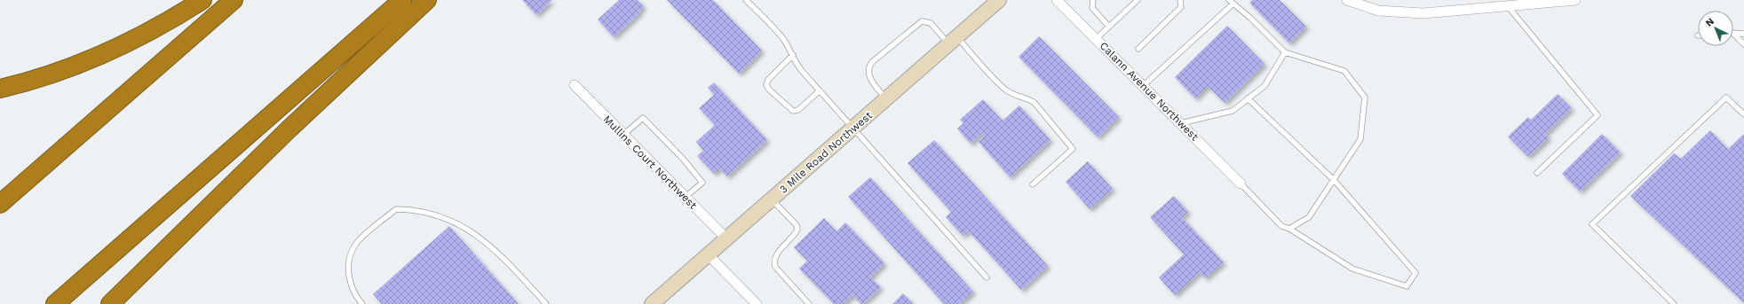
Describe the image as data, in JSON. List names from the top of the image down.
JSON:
{
  "streets": {
    "main road": ["3 Mile Road Northwest"],
    "street": ["Calann Avenue Northwest", "Mullins Court Northwest"]
  },
  "crossings": [
    ["3 Mile Road Northwest", "Mullins Court Northwest"]
  ],
  "north": "top left"
}
